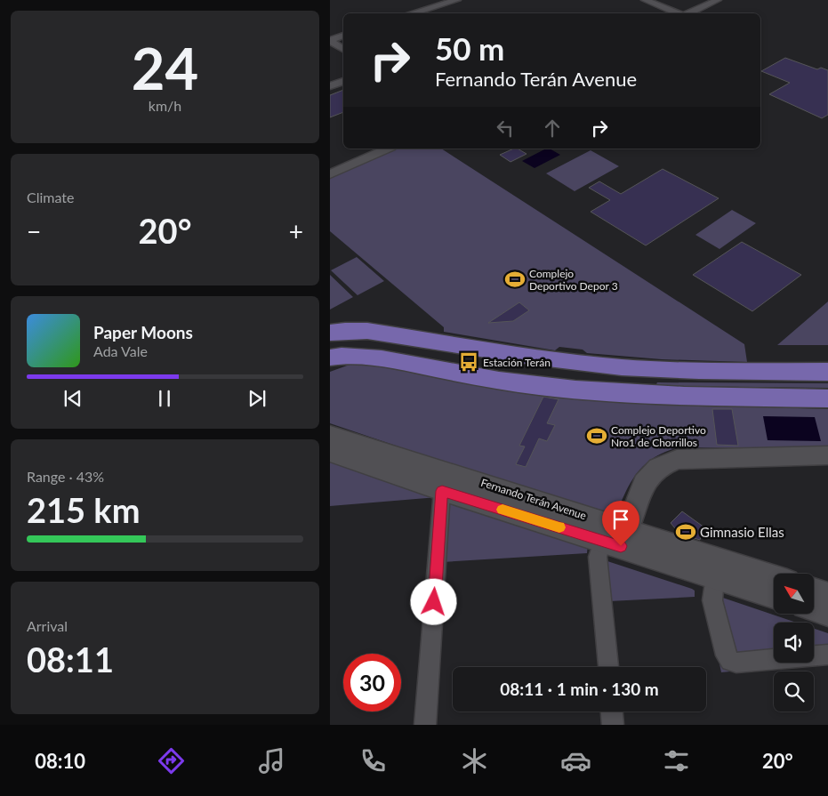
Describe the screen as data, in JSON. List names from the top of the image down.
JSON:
{
  "streets": {
    "main road": ["Fernando Terán Avenue"]
  },
  "places": {
    "sports": ["Complejo Deportivo Depor 3", "Complejo Deportivo Nro1 de Chorrillos", "Gimnasio Ellas"],
    "bus stop": ["Estación Terán"]
  },
  "north": "top left",
  "page": {
    "tile": [
      ["24", "km/h"],
      "Climate",
      ["Range · 43%", "215 km"],
      ["Arrival", "08:11"]
    ],
    "turn": ["50 m", "Fernando Terán Avenue"],
    "heat": ["−", "20°", "+"],
    "song": ["Paper Moons", "Ada Vale"],
    "limit": "30",
    "trip": "08:11 · 1 min · 130 m",
    "tabs": ["08:10", "20°"]
  }
}
